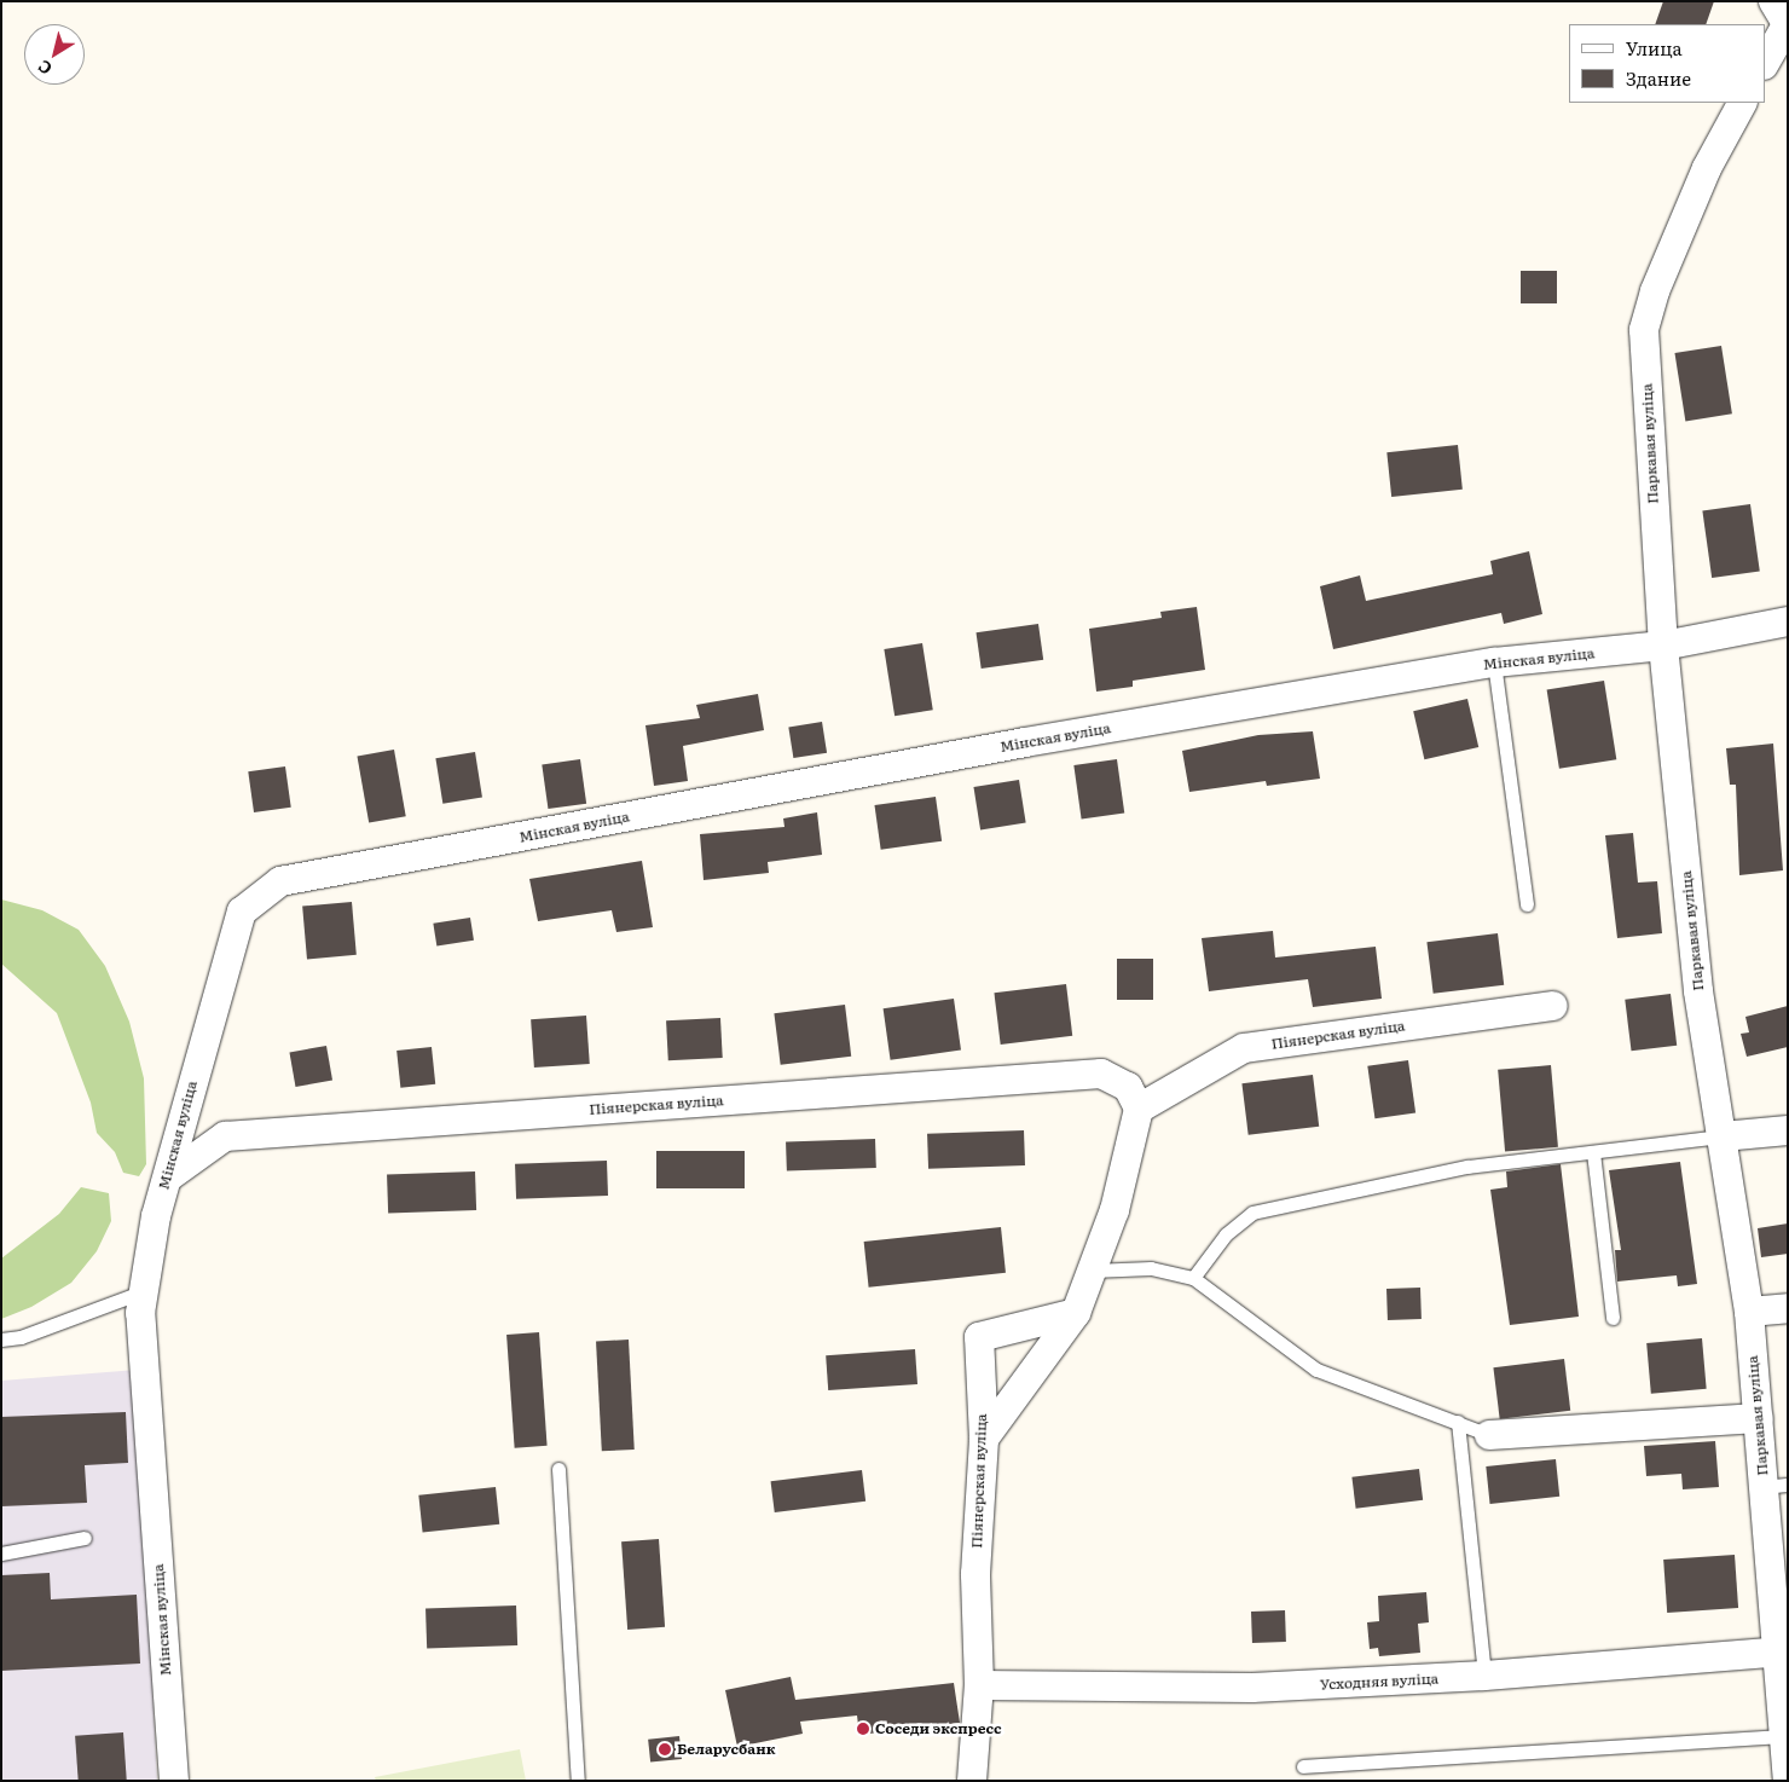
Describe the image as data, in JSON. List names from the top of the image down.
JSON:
{
  "streets": {
    "street": [
      "Паркавая вуліца",
      "Мінская вуліца",
      "Піянерская вуліца",
      "Усходняя вуліца"
    ]
  },
  "crossings": [
    ["Паркавая вуліца", "Мінская вуліца"],
    ["Паркавая вуліца", "Усходняя вуліца"],
    ["Мінская вуліца", "Піянерская вуліца"],
    ["Піянерская вуліца", "Усходняя вуліца"]
  ],
  "places": ["Соседи экспресс", "Беларусбанк"],
  "legend": ["Улица", "Здание"],
  "north": "bottom left"
}
